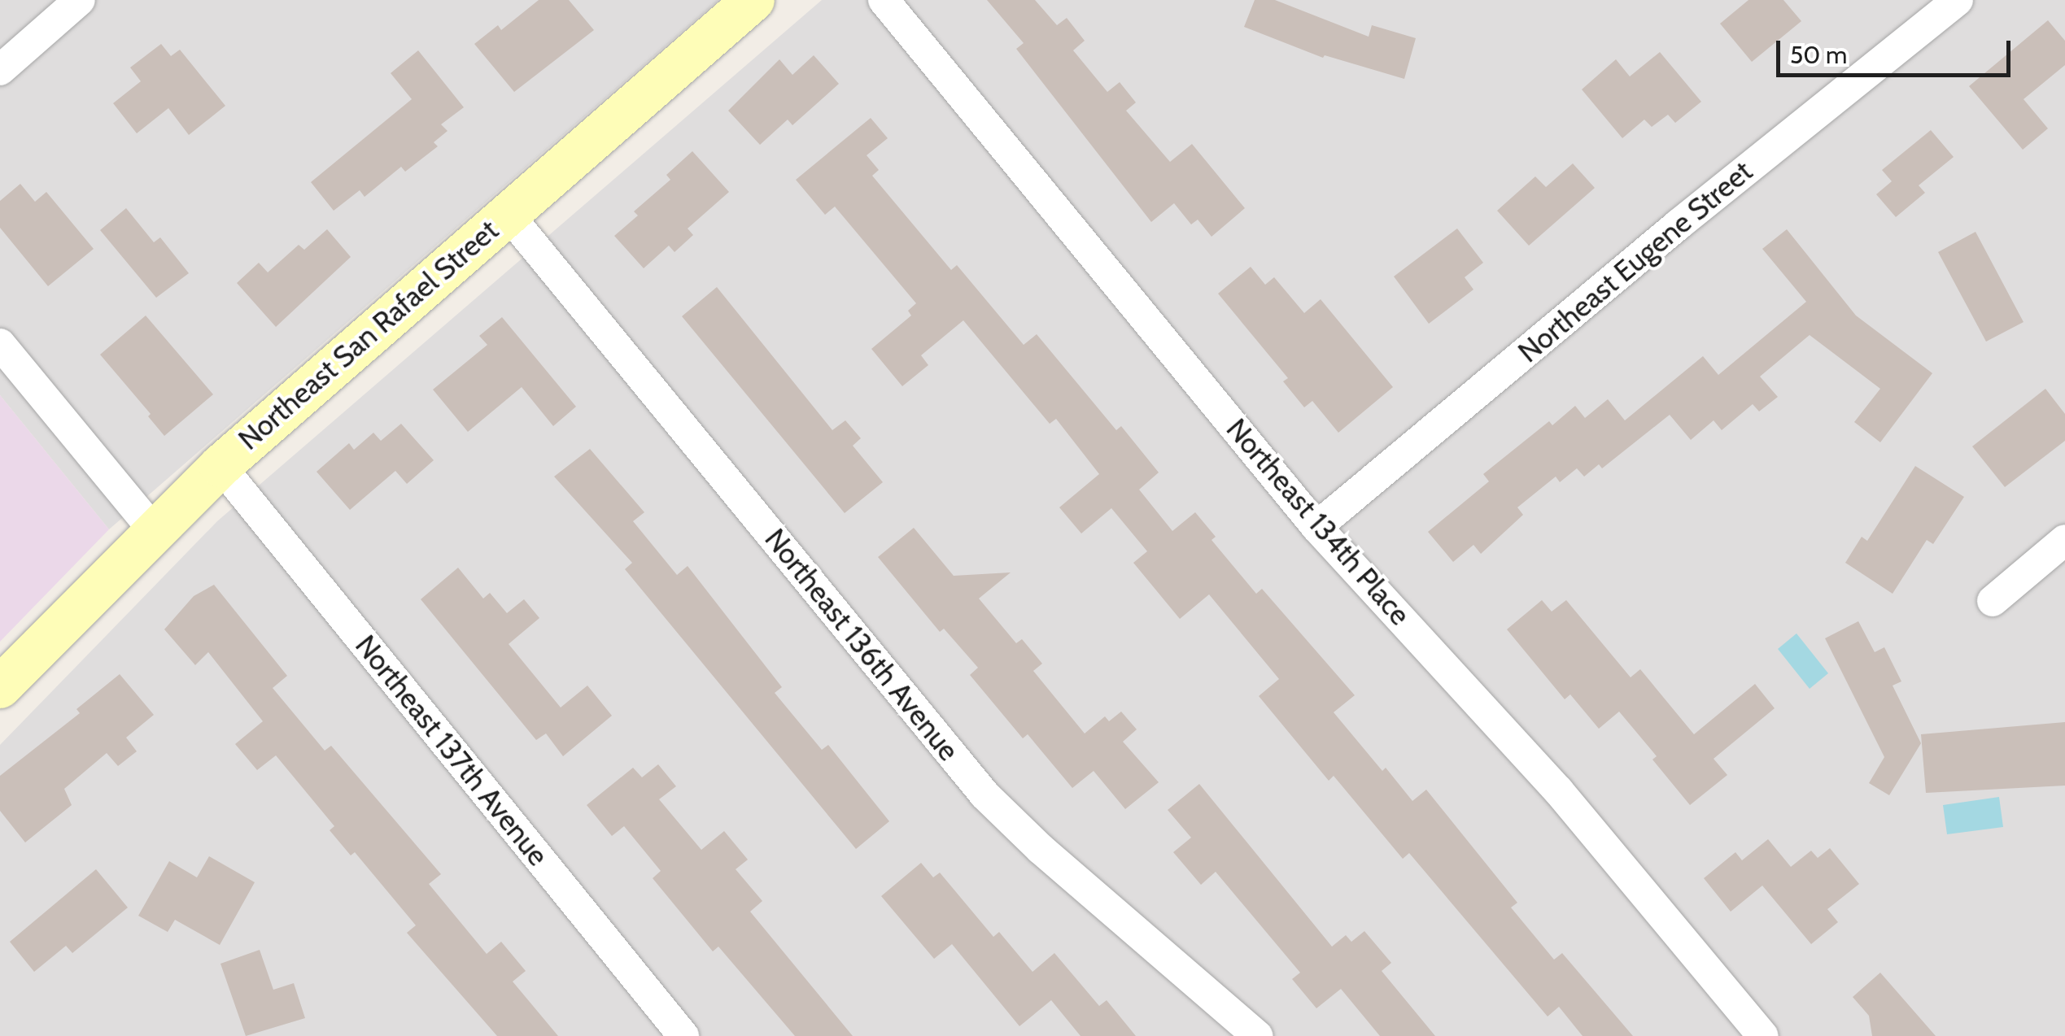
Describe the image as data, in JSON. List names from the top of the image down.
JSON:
{
  "streets": {
    "street": [
      "Northeast Eugene Street",
      "Northeast San Rafael Street",
      "Northeast 134th Place",
      "Northeast 136th Avenue",
      "Northeast 137th Avenue"
    ]
  },
  "crossings": [
    ["Northeast Eugene Street", "Northeast 134th Place"],
    ["Northeast San Rafael Street", "Northeast 136th Avenue"],
    ["Northeast San Rafael Street", "Northeast 137th Avenue"]
  ],
  "scale_bar": "50 m"
}
